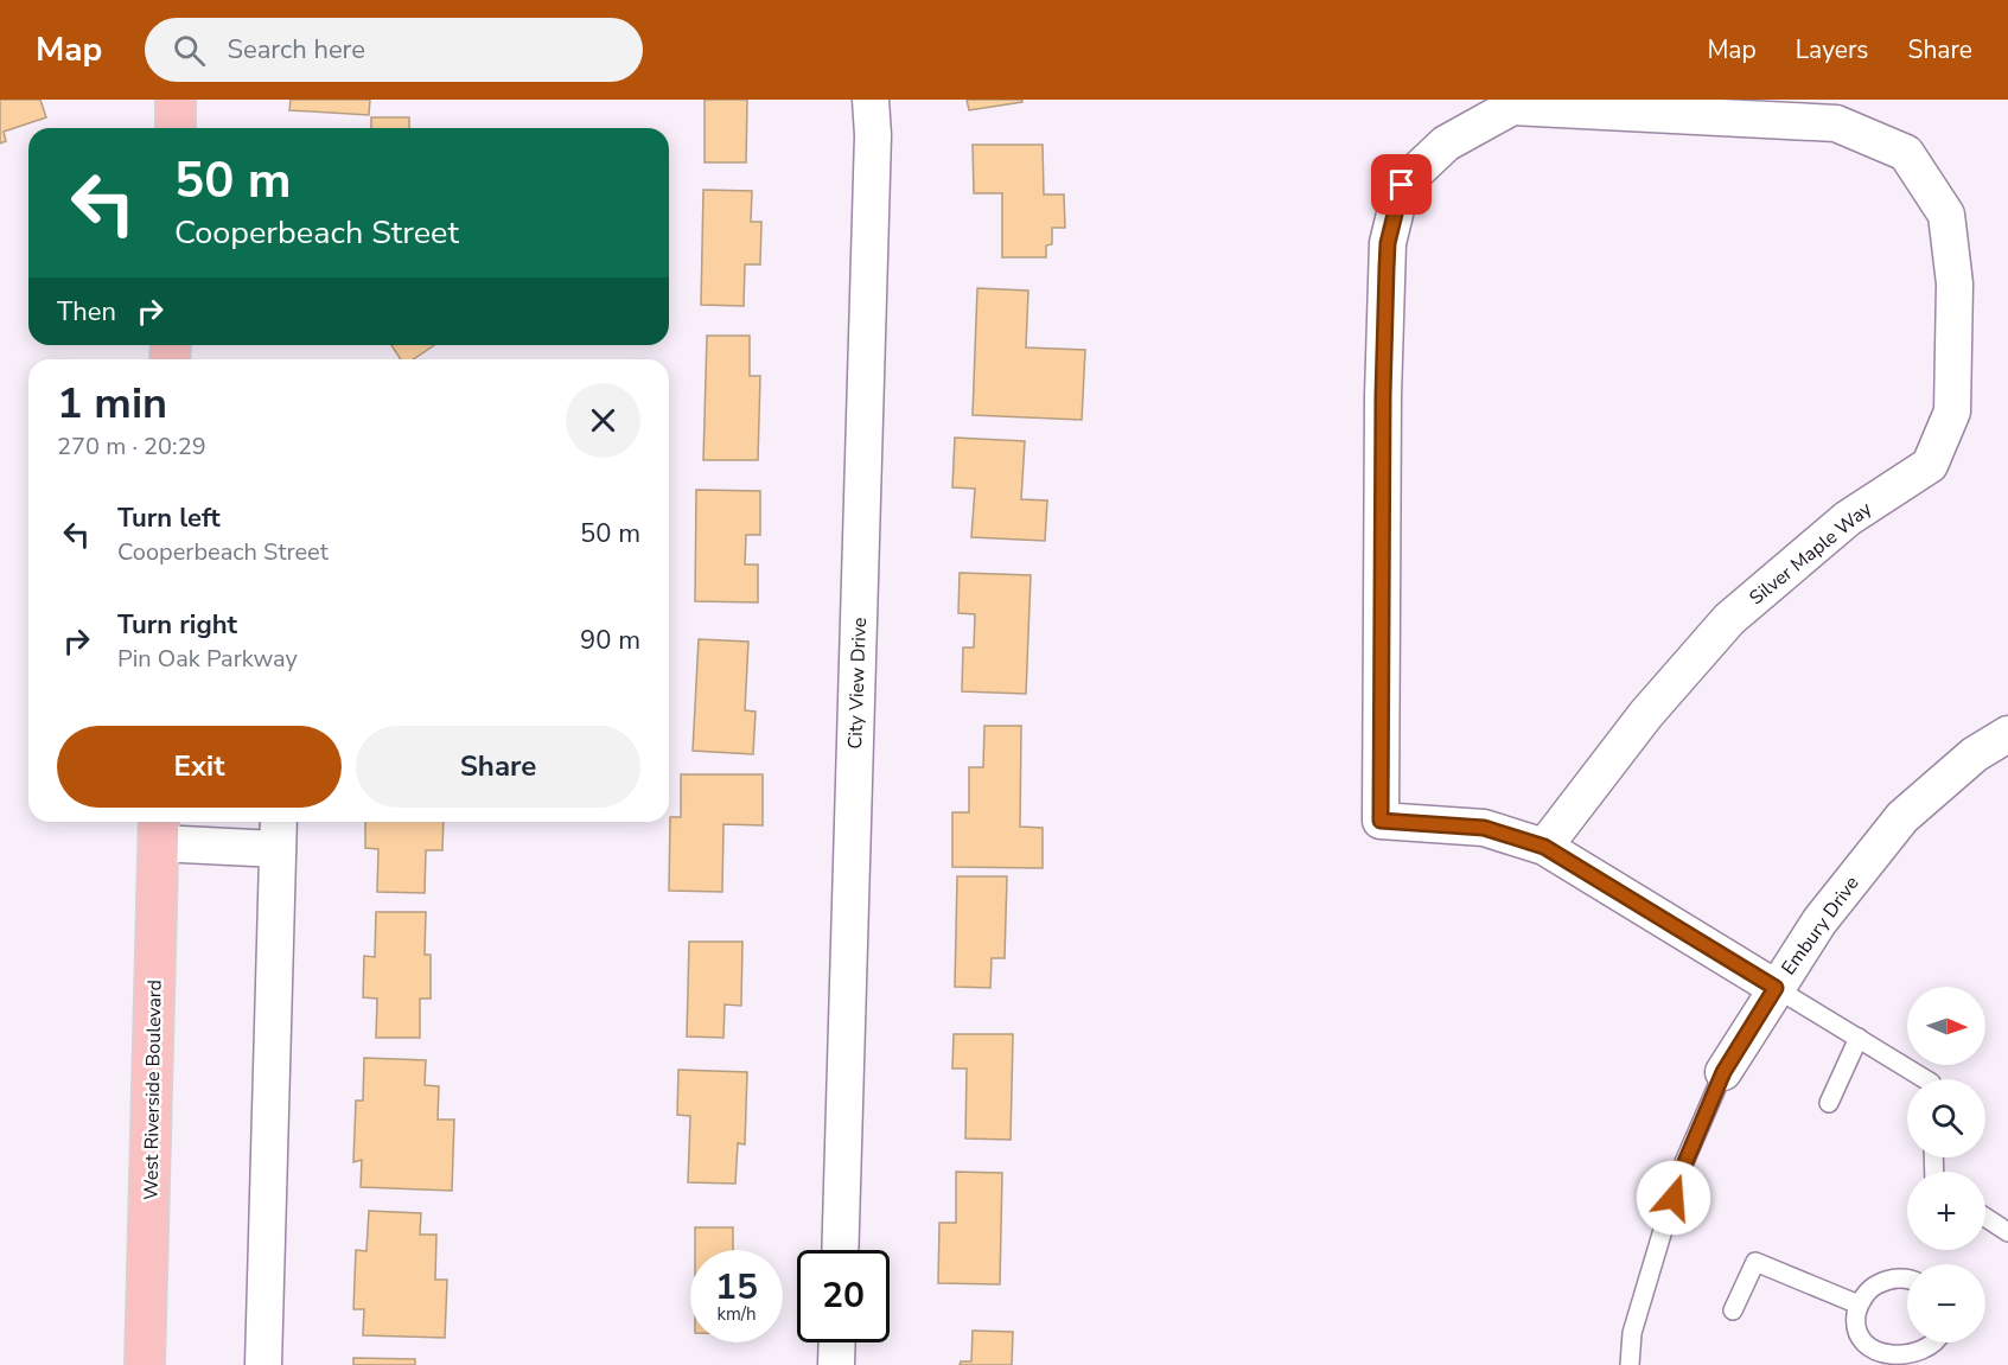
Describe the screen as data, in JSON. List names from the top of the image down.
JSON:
{
  "streets": {
    "main road": ["West Riverside Boulevard"],
    "street": ["Silver Maple Way", "City View Drive", "Embury Drive"]
  },
  "north": "right",
  "page": {
    "header": "Map",
    "search": "Search here",
    "nav": ["Map", "Layers", "Share"],
    "turn": ["50 m", "Cooperbeach Street"],
    "then": "Then",
    "heading": ["1 min", "270 m · 20:29"],
    "list": [
      {
        "name": "Turn left",
        "note": "Cooperbeach Street",
        "value": "50 m"
      },
      {
        "name": "Turn right",
        "note": "Pin Oak Parkway",
        "value": "90 m"
      }
    ],
    "buttons": ["Exit", "Share"],
    "map_buttons": ["+", "−"],
    "speed": "15 km/h",
    "limit": "20"
  }
}
